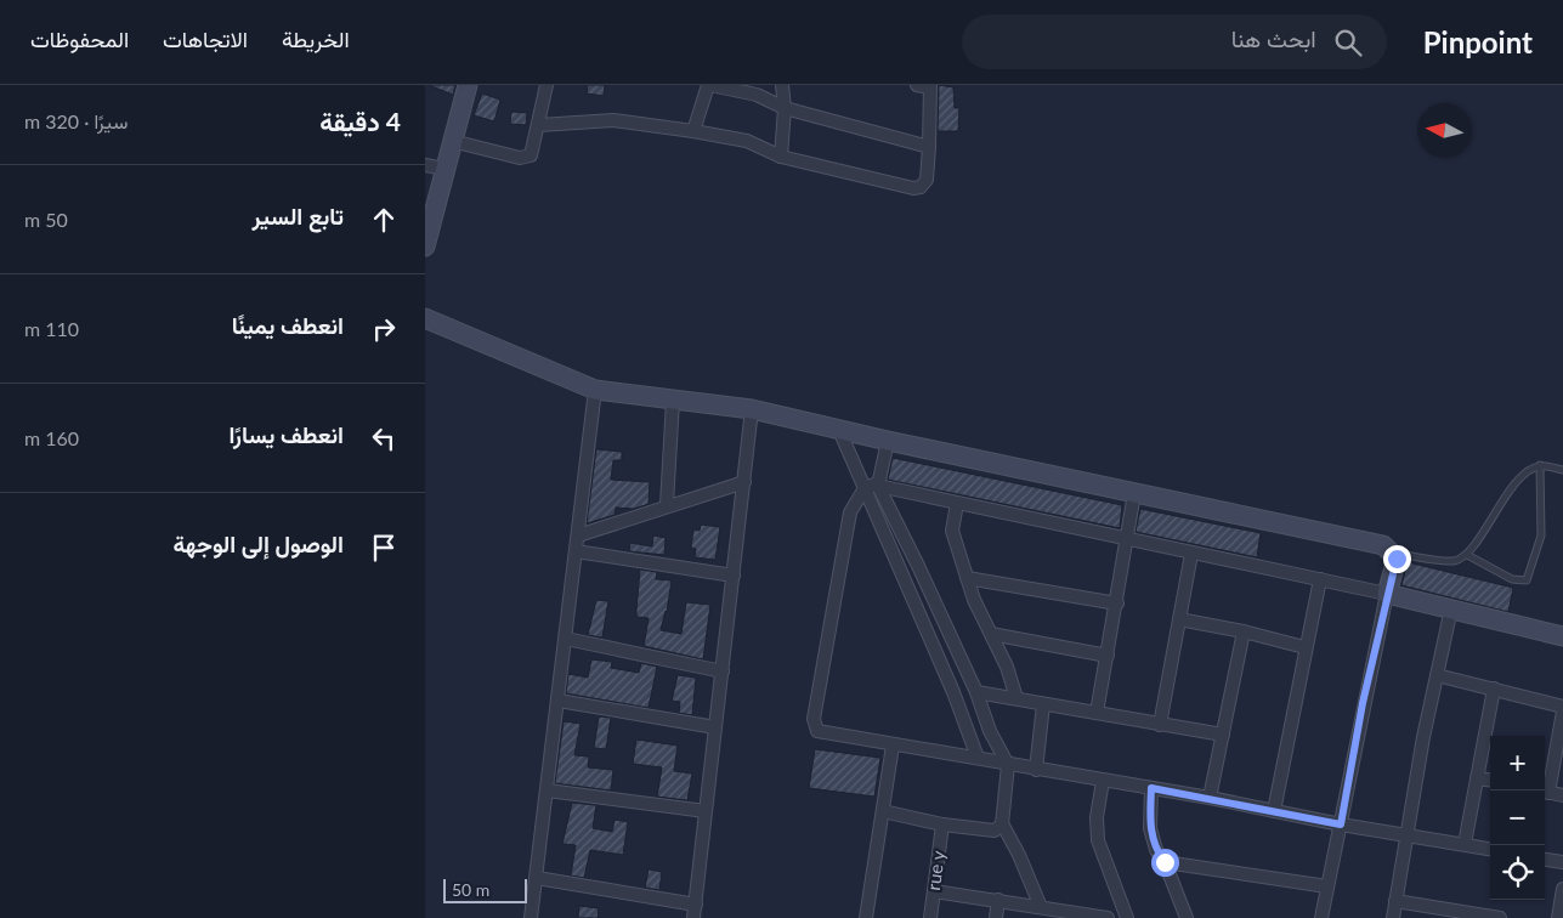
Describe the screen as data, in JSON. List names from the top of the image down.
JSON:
{
  "streets": {
    "street": ["rue y"]
  },
  "scale_bar": "50 m",
  "north": "left",
  "page": {
    "header": "Pinpoint",
    "search": "ابحث هنا",
    "nav": ["الخريطة", "الاتجاهات", "المحفوظات"],
    "heading": ["4 دقيقة", "سيرًا · 320 m"],
    "list": [
      ["تابع السير", "50 m"],
      ["انعطف يمينًا", "110 m"],
      ["انعطف يسارًا", "160 m"],
      "الوصول إلى الوجهة"
    ],
    "map_buttons": ["+", "−"],
    "scale": "50 m"
  }
}
